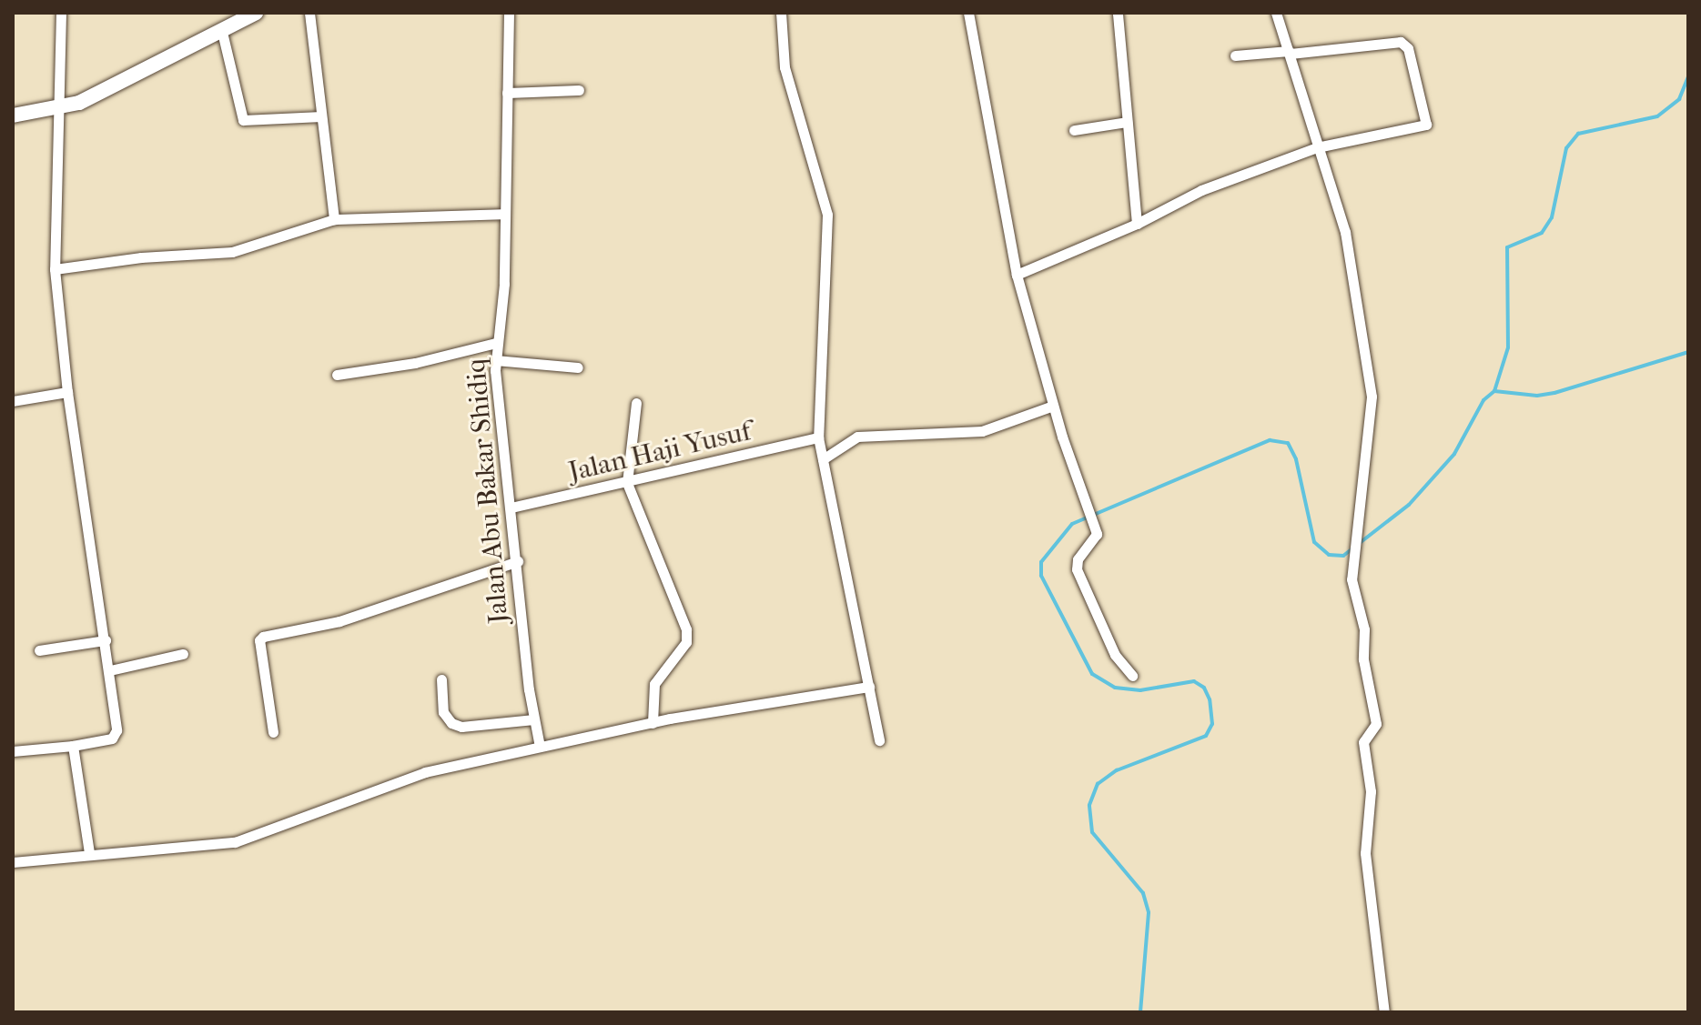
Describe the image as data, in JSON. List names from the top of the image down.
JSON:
{
  "streets": {
    "street": ["Jalan Haji Yusuf", "Jalan Abu Bakar Shidiq"]
  },
  "crossings": [
    ["Jalan Haji Yusuf", "Jalan Abu Bakar Shidiq"]
  ]
}
